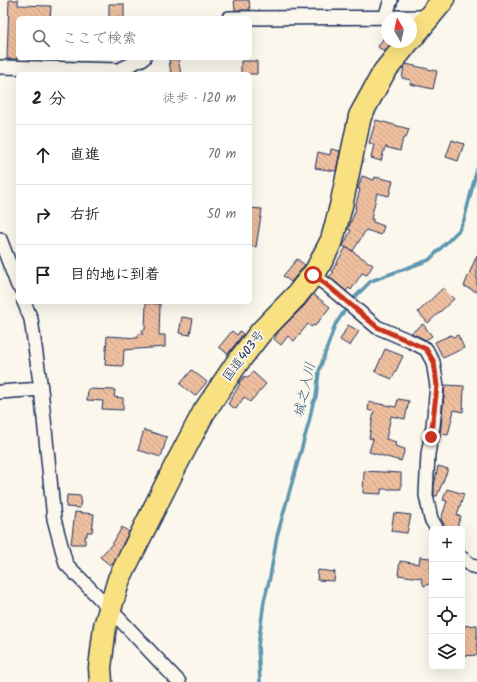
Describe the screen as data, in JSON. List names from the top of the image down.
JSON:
{
  "streets": {
    "highway": ["国道403号"]
  },
  "water": ["城之入川"],
  "north": "top",
  "page": {
    "search": "ここで検索",
    "heading": ["2 分", "徒歩 · 120 m"],
    "list": [
      ["直進", "70 m"],
      ["右折", "50 m"],
      "目的地に到着"
    ],
    "map_buttons": ["+", "−"]
  }
}
